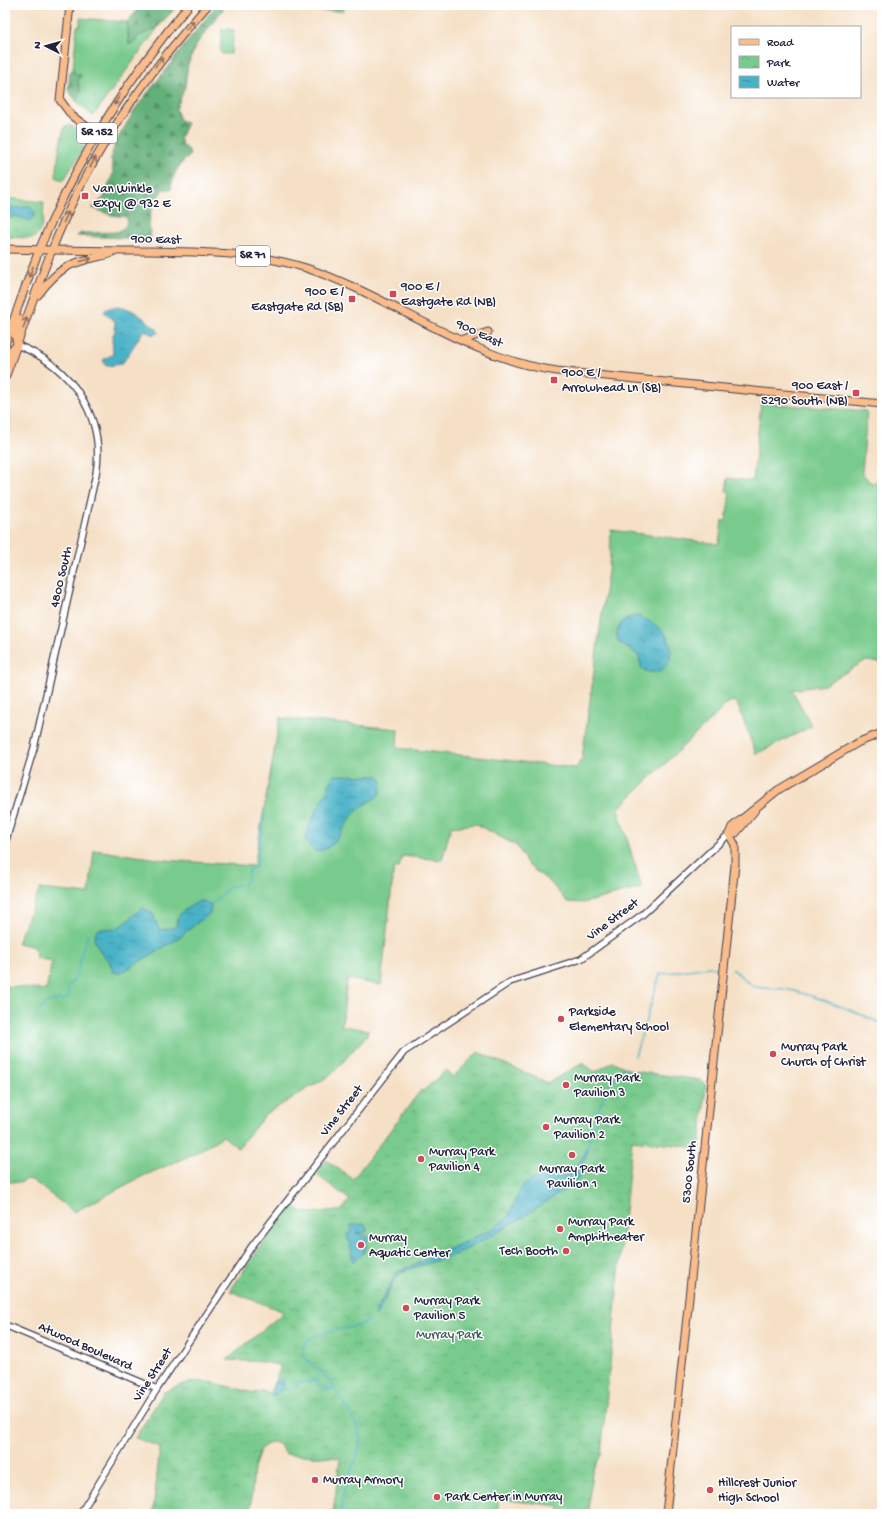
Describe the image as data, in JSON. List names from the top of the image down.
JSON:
{
  "streets": {
    "main road": [
      "SR 152",
      "900 East",
      "SR 71",
      "Vine Street",
      "5300 South"
    ],
    "street": ["4800 South", "Atwood Boulevard"]
  },
  "crossings": [
    ["SR 152", "900 East"],
    ["900 East", "SR 71"],
    ["SR 71", "4800 South"],
    ["Vine Street", "5300 South"],
    ["Vine Street", "Atwood Boulevard"]
  ],
  "parks": ["Murray Park"],
  "places": {
    "transit": [
      "Van Winkle Expy @ 932 E",
      "900 E / Eastgate Rd (NB)",
      "900 E / Eastgate Rd (SB)",
      "900 E / Arrowhead Ln (SB)",
      "900 East / 5290 South (NB)"
    ],
    "other": [
      "Parkside Elementary School",
      "Murray Park Church of Christ",
      "Murray Park Pavilion 3",
      "Murray Park Pavilion 2",
      "Murray Park Pavilion 1",
      "Murray Park Pavilion 4",
      "Murray Park Amphitheater",
      "Murray Aquatic Center",
      "Tech Booth",
      "Murray Park Pavilion 5",
      "Murray Armory",
      "Hillcrest Junior High School",
      "Park Center in Murray"
    ]
  },
  "legend": ["Road", "Park", "Water"],
  "north": "left"
}
